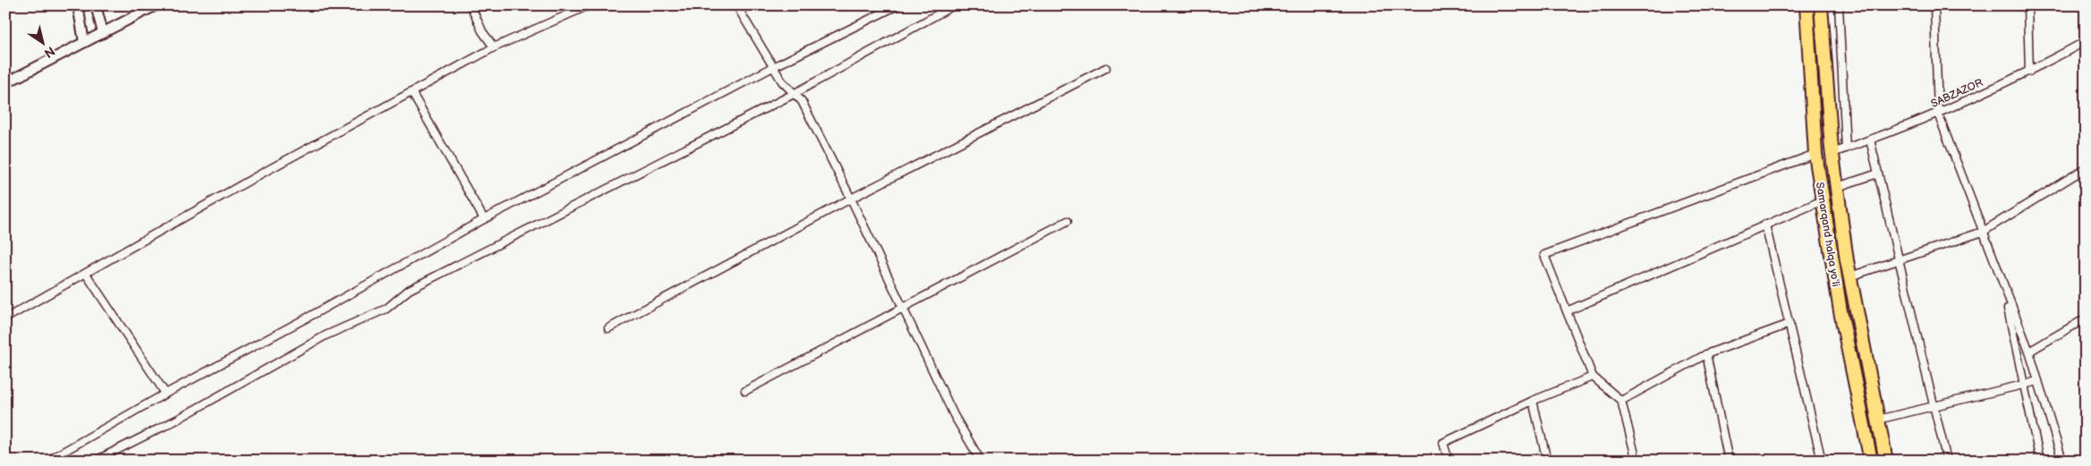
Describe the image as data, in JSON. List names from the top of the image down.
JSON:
{
  "streets": {
    "highway": ["Samarqand halqa yoʻli"],
    "street": ["SABZAZOR"]
  },
  "crossings": [
    ["SABZAZOR", "Samarqand halqa yoʻli"]
  ],
  "north": "bottom right"
}
